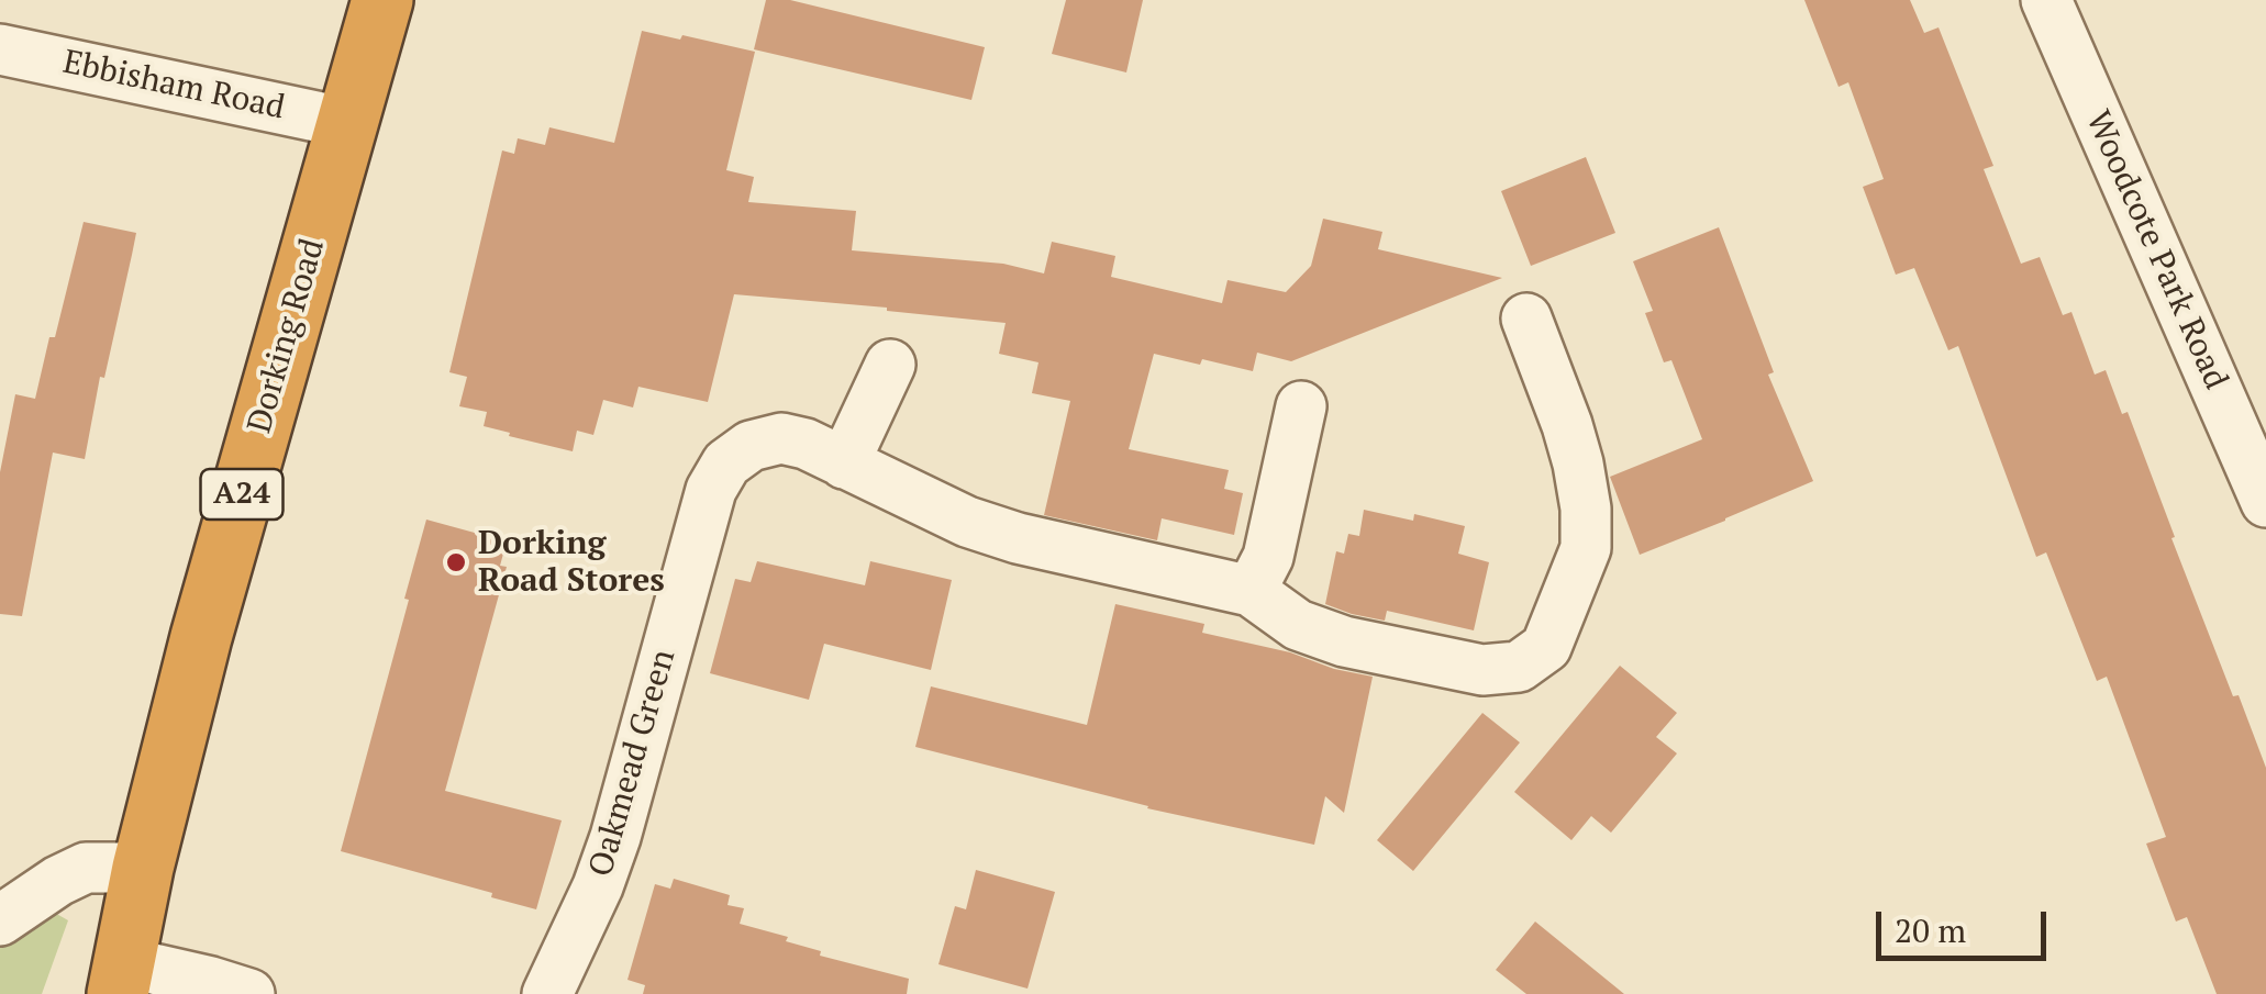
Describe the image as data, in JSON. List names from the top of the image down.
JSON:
{
  "streets": {
    "highway": ["Dorking Road", "A24"],
    "street": ["Ebbisham Road", "Woodcote Park Road", "Oakmead Green"]
  },
  "crossings": [
    ["Ebbisham Road", "Dorking Road"]
  ],
  "places": ["Dorking Road Stores"],
  "scale_bar": "20 m"
}
